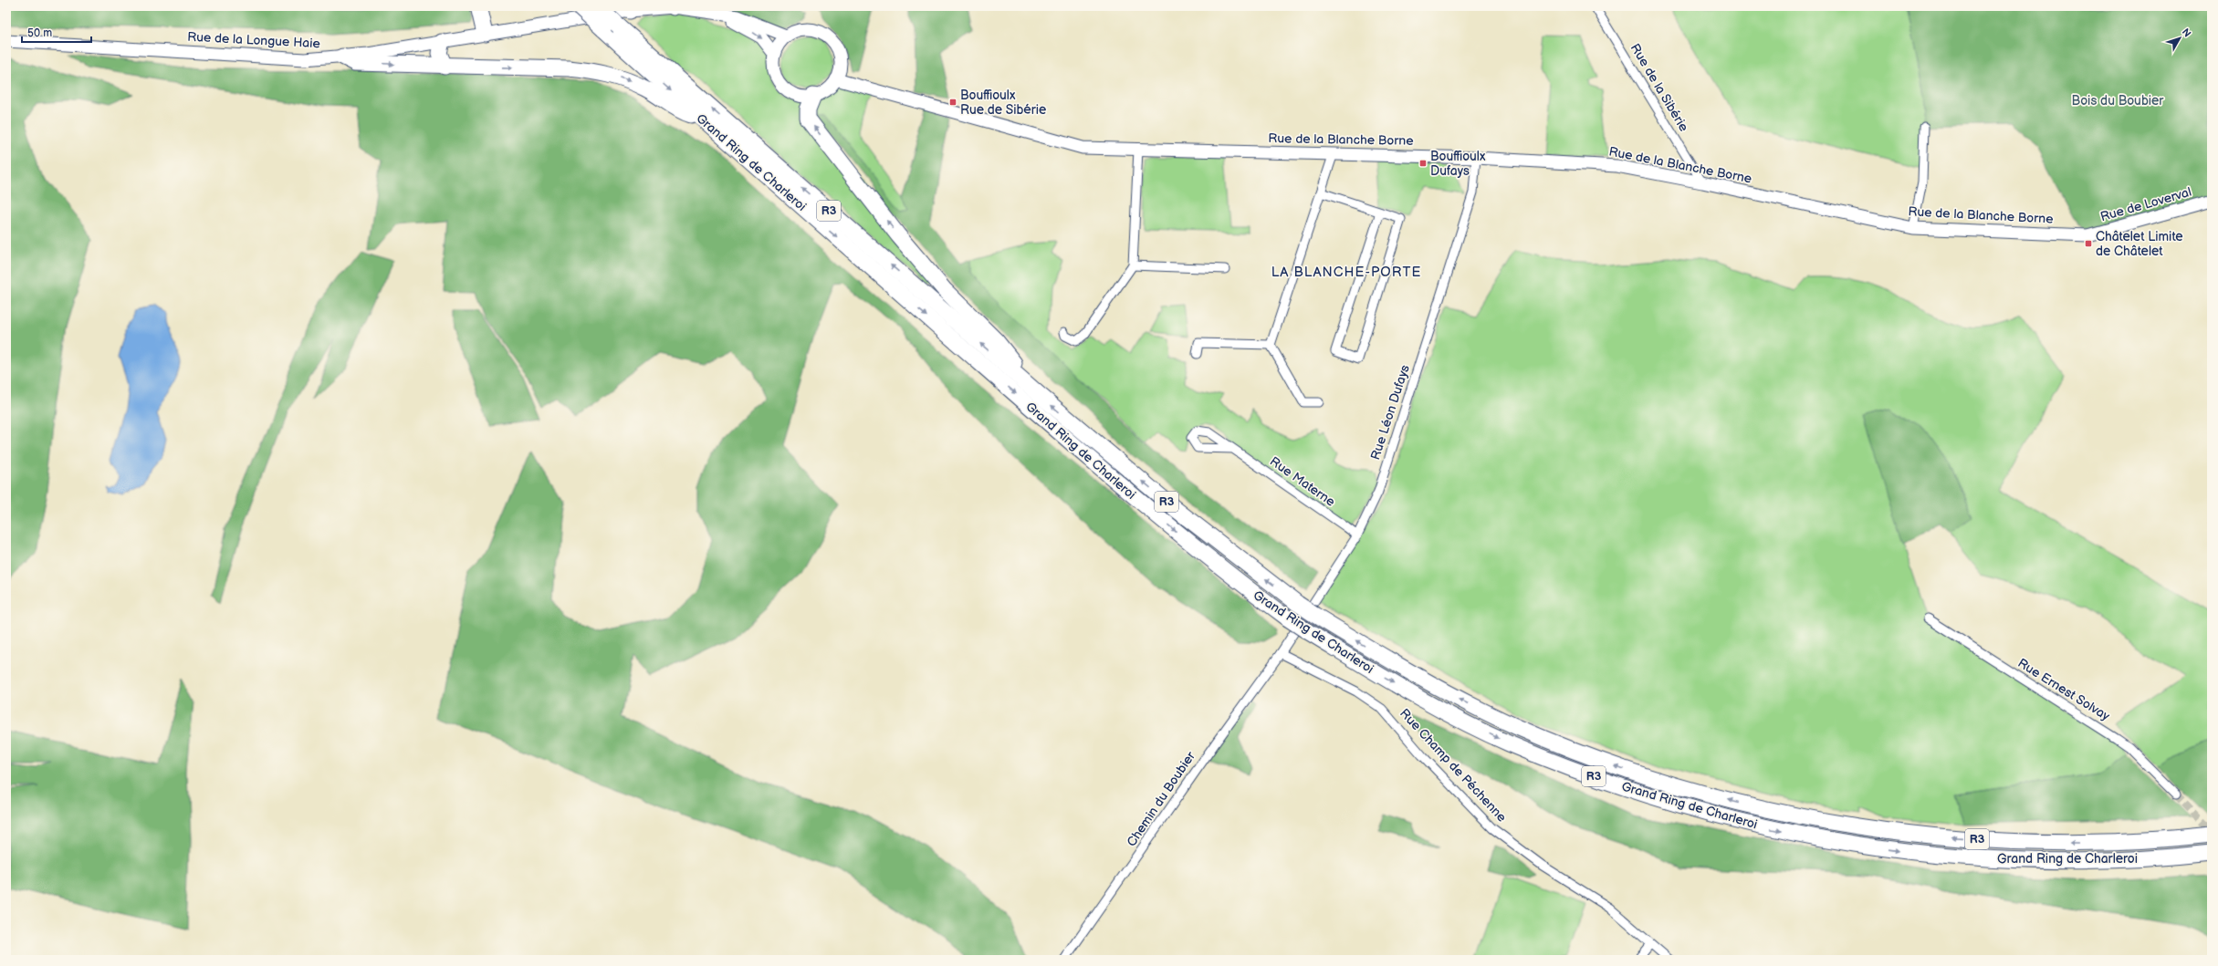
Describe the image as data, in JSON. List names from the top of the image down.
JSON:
{
  "streets": {
    "highway": ["Grand Ring de Charleroi", "R3"],
    "street": [
      "Rue de la Longue Haie",
      "Rue de la Sibérie",
      "Rue de la Blanche Borne",
      "Rue de Loverval",
      "Rue Léon Dufays",
      "Rue Materne",
      "Rue Ernest Solvay",
      "Rue Champ de Péchenne",
      "Chemin du Boubier"
    ]
  },
  "crossings": [
    ["Rue de la Longue Haie", "Rue de la Blanche Borne"],
    ["Rue de la Sibérie", "Rue de la Blanche Borne"],
    ["Rue de la Blanche Borne", "Rue de Loverval"],
    ["Rue de la Blanche Borne", "Rue Léon Dufays"],
    ["Rue Léon Dufays", "Rue Materne"],
    ["Rue Léon Dufays", "Rue Champ de Péchenne"],
    ["Rue Léon Dufays", "Chemin du Boubier"],
    ["Rue Champ de Péchenne", "Chemin du Boubier"]
  ],
  "districts": ["LA BLANCHE-PORTE"],
  "parks": ["Bois du Boubier"],
  "places": {
    "transit": ["Bouffioulx Rue de Sibérie", "Bouffioulx Dufays", "Châtelet Limite de Châtelet"]
  },
  "scale_bar": "50 m",
  "north": "top right"
}
